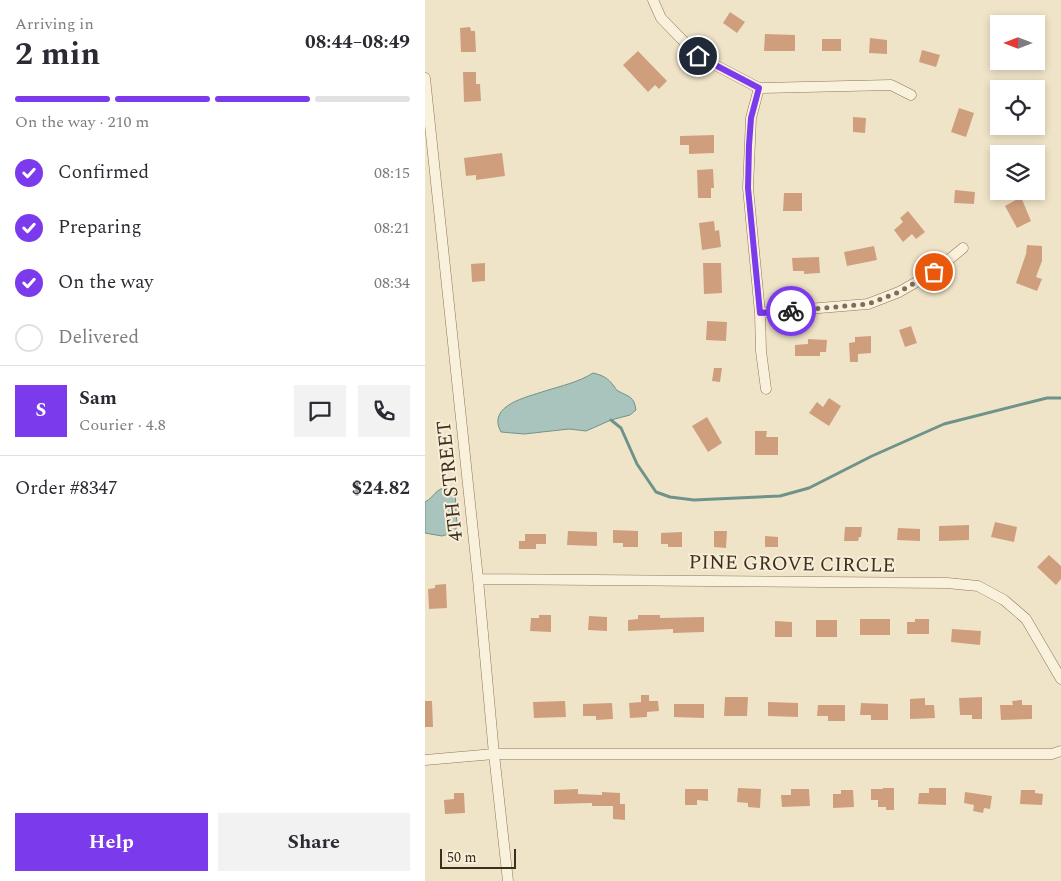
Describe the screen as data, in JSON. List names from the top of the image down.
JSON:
{
  "streets": {
    "street": ["4TH STREET", "PINE GROVE CIRCLE"]
  },
  "crossings": [
    ["4TH STREET", "PINE GROVE CIRCLE"]
  ],
  "scale_bar": "50 m",
  "north": "left",
  "page": {
    "heading": ["2 min", "Arriving in", "08:44–08:49"],
    "panel": [
      "Sam",
      "Courier · 4.8",
      "Order #8347",
      "$24.82"
    ],
    "bar": "On the way · 210 m",
    "list": [
      ["Confirmed", "08:15"],
      ["Preparing", "08:21"],
      ["On the way", "08:34"],
      "Delivered"
    ],
    "round": "S",
    "buttons": ["Help", "Share"],
    "scale": "50 m"
  }
}
